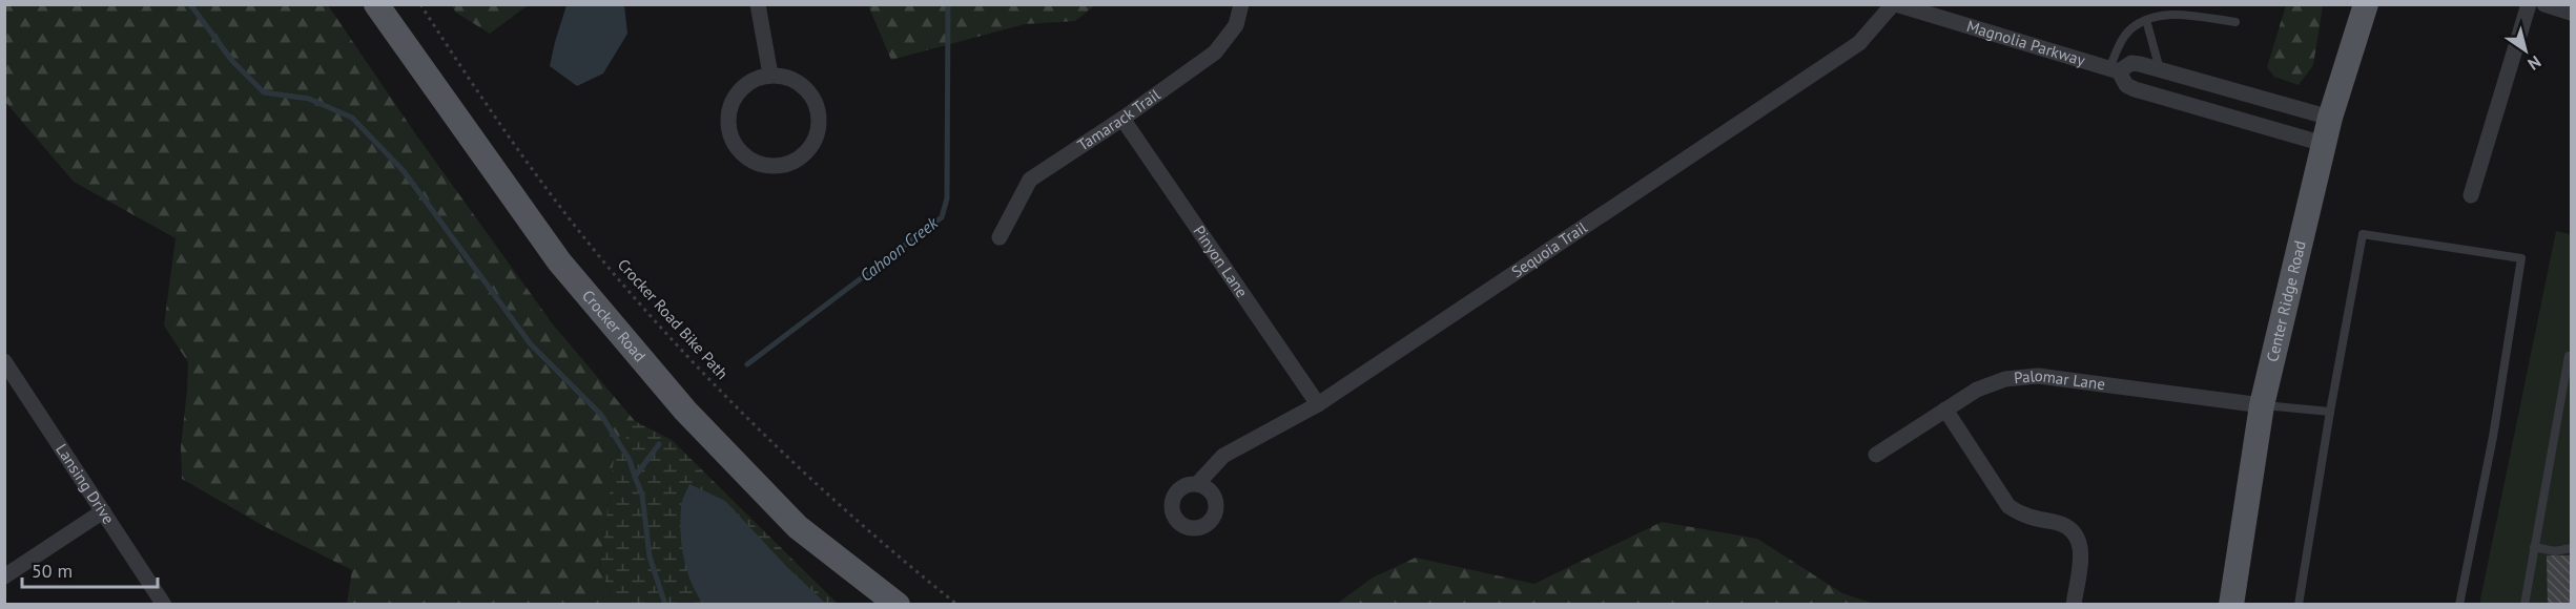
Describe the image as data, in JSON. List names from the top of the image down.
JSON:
{
  "streets": {
    "main road": ["Center Ridge Road", "Crocker Road"],
    "street": [
      "Magnolia Parkway",
      "Tamarack Trail",
      "Sequoia Trail",
      "Pinyon Lane",
      "Palomar Lane",
      "Lansing Drive"
    ],
    "path": ["Crocker Road Bike Path"]
  },
  "crossings": [
    ["Magnolia Parkway", "Sequoia Trail"],
    ["Magnolia Parkway", "Center Ridge Road"],
    ["Tamarack Trail", "Pinyon Lane"],
    ["Sequoia Trail", "Pinyon Lane"],
    ["Center Ridge Road", "Palomar Lane"]
  ],
  "water": ["Cahoon Creek"],
  "scale_bar": "50 m",
  "north": "bottom right"
}
